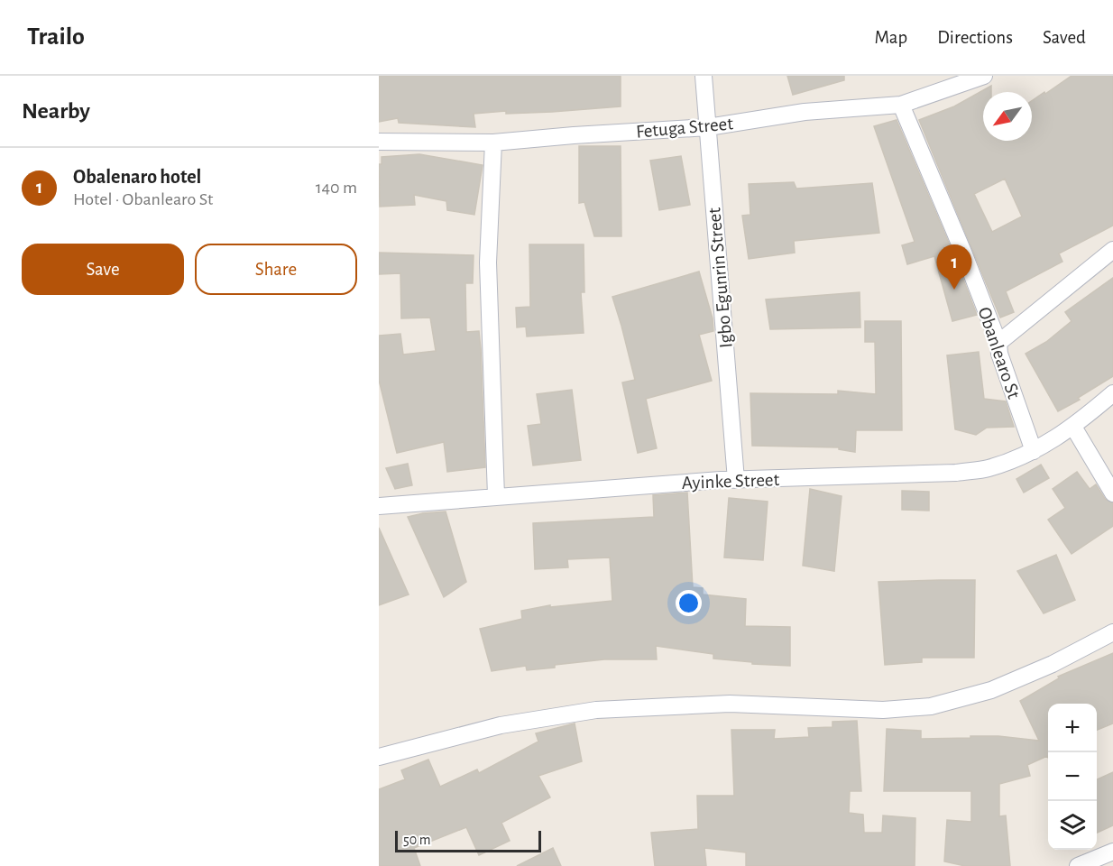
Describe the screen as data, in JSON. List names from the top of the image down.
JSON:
{
  "streets": {
    "street": [
      "Fetuga Street",
      "Igbo Egunrin Street",
      "Obanlearo St",
      "Ayinke Street"
    ]
  },
  "crossings": [
    ["Fetuga Street", "Igbo Egunrin Street"],
    ["Fetuga Street", "Obanlearo St"],
    ["Igbo Egunrin Street", "Ayinke Street"],
    ["Obanlearo St", "Ayinke Street"]
  ],
  "scale_bar": "50 m",
  "north": "bottom left",
  "page": {
    "header": "Trailo",
    "nav": ["Map", "Directions", "Saved"],
    "heading": "Nearby",
    "list": [
      {
        "mark": "1",
        "name": "Obalenaro hotel",
        "note": "Hotel · Obanlearo St",
        "value": "140 m"
      }
    ],
    "buttons": ["Save", "Share"],
    "pins": "1",
    "map_buttons": ["+", "−"],
    "scale": "50 m"
  }
}
